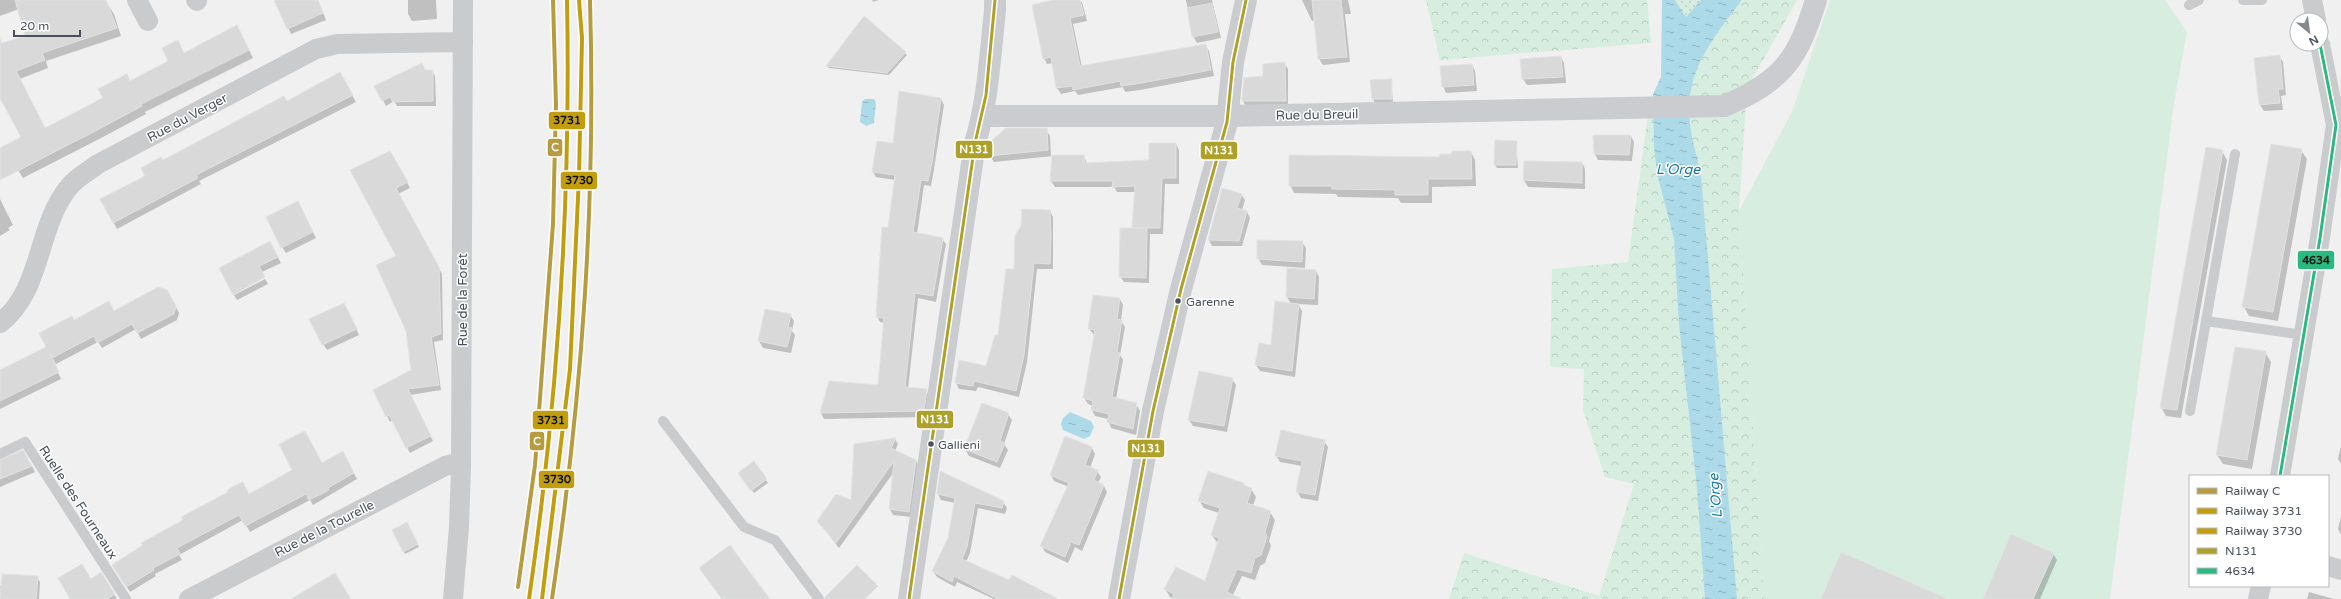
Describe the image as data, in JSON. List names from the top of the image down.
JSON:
{
  "streets": {
    "main road": ["Rue du Breuil"],
    "street": ["Rue du Verger", "Rue de la Forêt", "Rue de la Tourelle"],
    "lane": ["Ruelle des Fourneaux"]
  },
  "crossings": [
    ["Rue du Verger", "Rue de la Forêt"],
    ["Rue de la Forêt", "Rue de la Tourelle"]
  ],
  "water": ["L'Orge"],
  "places": ["Garenne", "Gallieni"],
  "lines": [
    "rail line C",
    "rail line 3731",
    "rail line 3730",
    "transit line N131",
    "transit line 4634"
  ],
  "legend": [
    "Railway C",
    "Railway 3731",
    "Railway 3730",
    "N131",
    "4634"
  ],
  "scale_bar": "20 m",
  "north": "bottom right"
}
